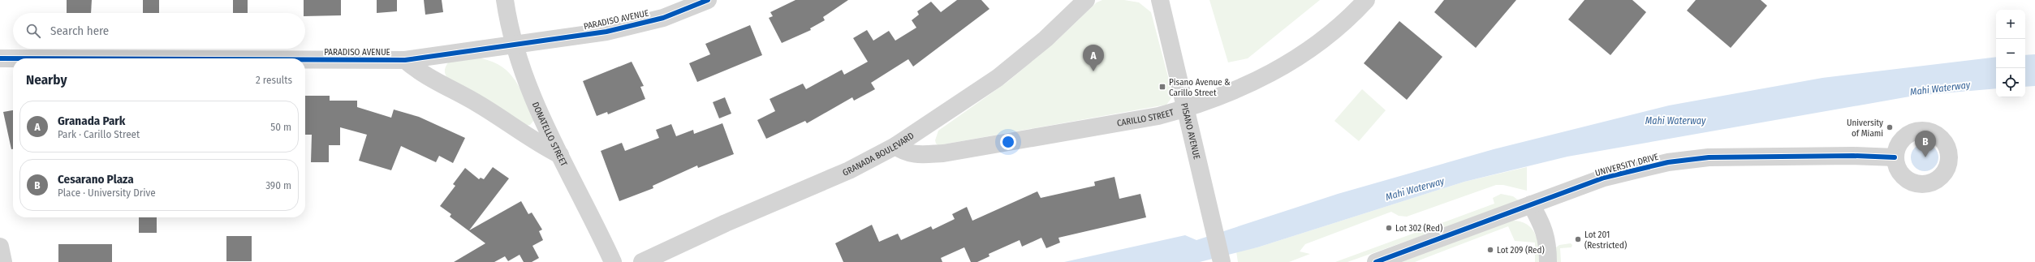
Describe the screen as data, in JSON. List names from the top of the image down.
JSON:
{
  "streets": {
    "street": [
      "PARADISO AVENUE",
      "CARILLO STREET",
      "PISANO AVENUE",
      "DONATELLO STREET",
      "GRANADA BOULEVARD",
      "UNIVERSITY DRIVE"
    ]
  },
  "crossings": [
    ["PARADISO AVENUE", "DONATELLO STREET"],
    ["CARILLO STREET", "PISANO AVENUE"],
    ["CARILLO STREET", "GRANADA BOULEVARD"]
  ],
  "water": ["Mahi Waterway"],
  "places": {
    "transit": ["Pisano Avenue & Carillo Street"],
    "other": [
      "University of Miami",
      "Lot 302 (Red)",
      "Lot 201 (Restricted)",
      "Lot 209 (Red)"
    ]
  },
  "page": {
    "map_buttons": ["+", "−"],
    "search": "Search here",
    "pins": ["A", "B"],
    "heading": ["Nearby", "2 results"],
    "list": [
      {
        "mark": "A",
        "name": "Granada Park",
        "note": "Park · Carillo Street",
        "value": "50 m"
      },
      {
        "mark": "B",
        "name": "Cesarano Plaza",
        "note": "Place · University Drive",
        "value": "390 m"
      }
    ]
  }
}
